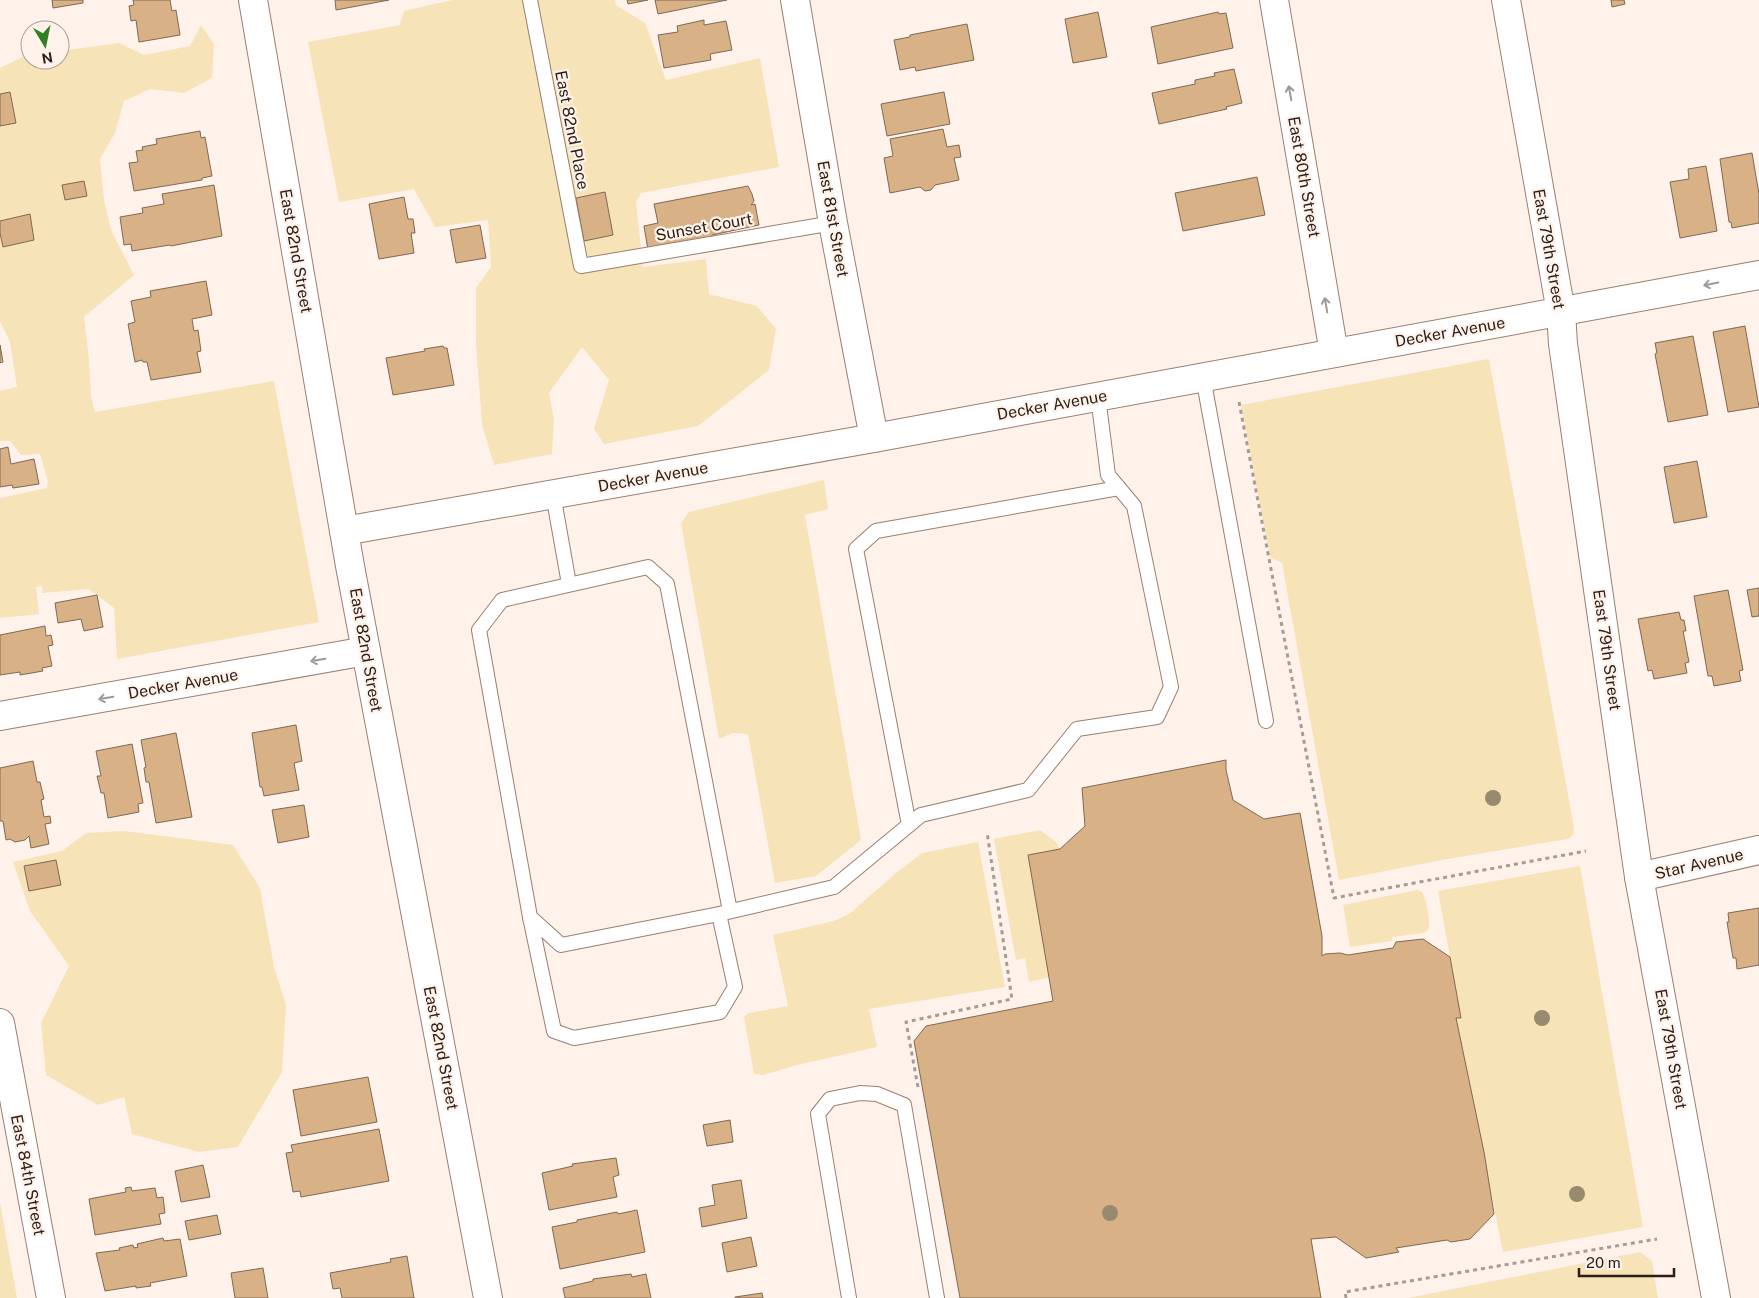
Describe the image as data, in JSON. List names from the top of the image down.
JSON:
{
  "streets": {
    "street": [
      "East 80th Street",
      "East 81st Street",
      "East 79th Street",
      "East 82nd Street",
      "Decker Avenue",
      "Star Avenue",
      "East 84th Street"
    ],
    "lane": ["East 82nd Place", "Sunset Court"]
  },
  "crossings": [
    ["East 82nd Place", "Sunset Court"],
    ["East 80th Street", "Decker Avenue"],
    ["East 81st Street", "Sunset Court"],
    ["East 81st Street", "Decker Avenue"],
    ["East 79th Street", "Decker Avenue"],
    ["East 79th Street", "Star Avenue"],
    ["East 82nd Street", "Decker Avenue"]
  ],
  "one_way": ["East 80th Street"],
  "scale_bar": "20 m",
  "north": "bottom"
}
